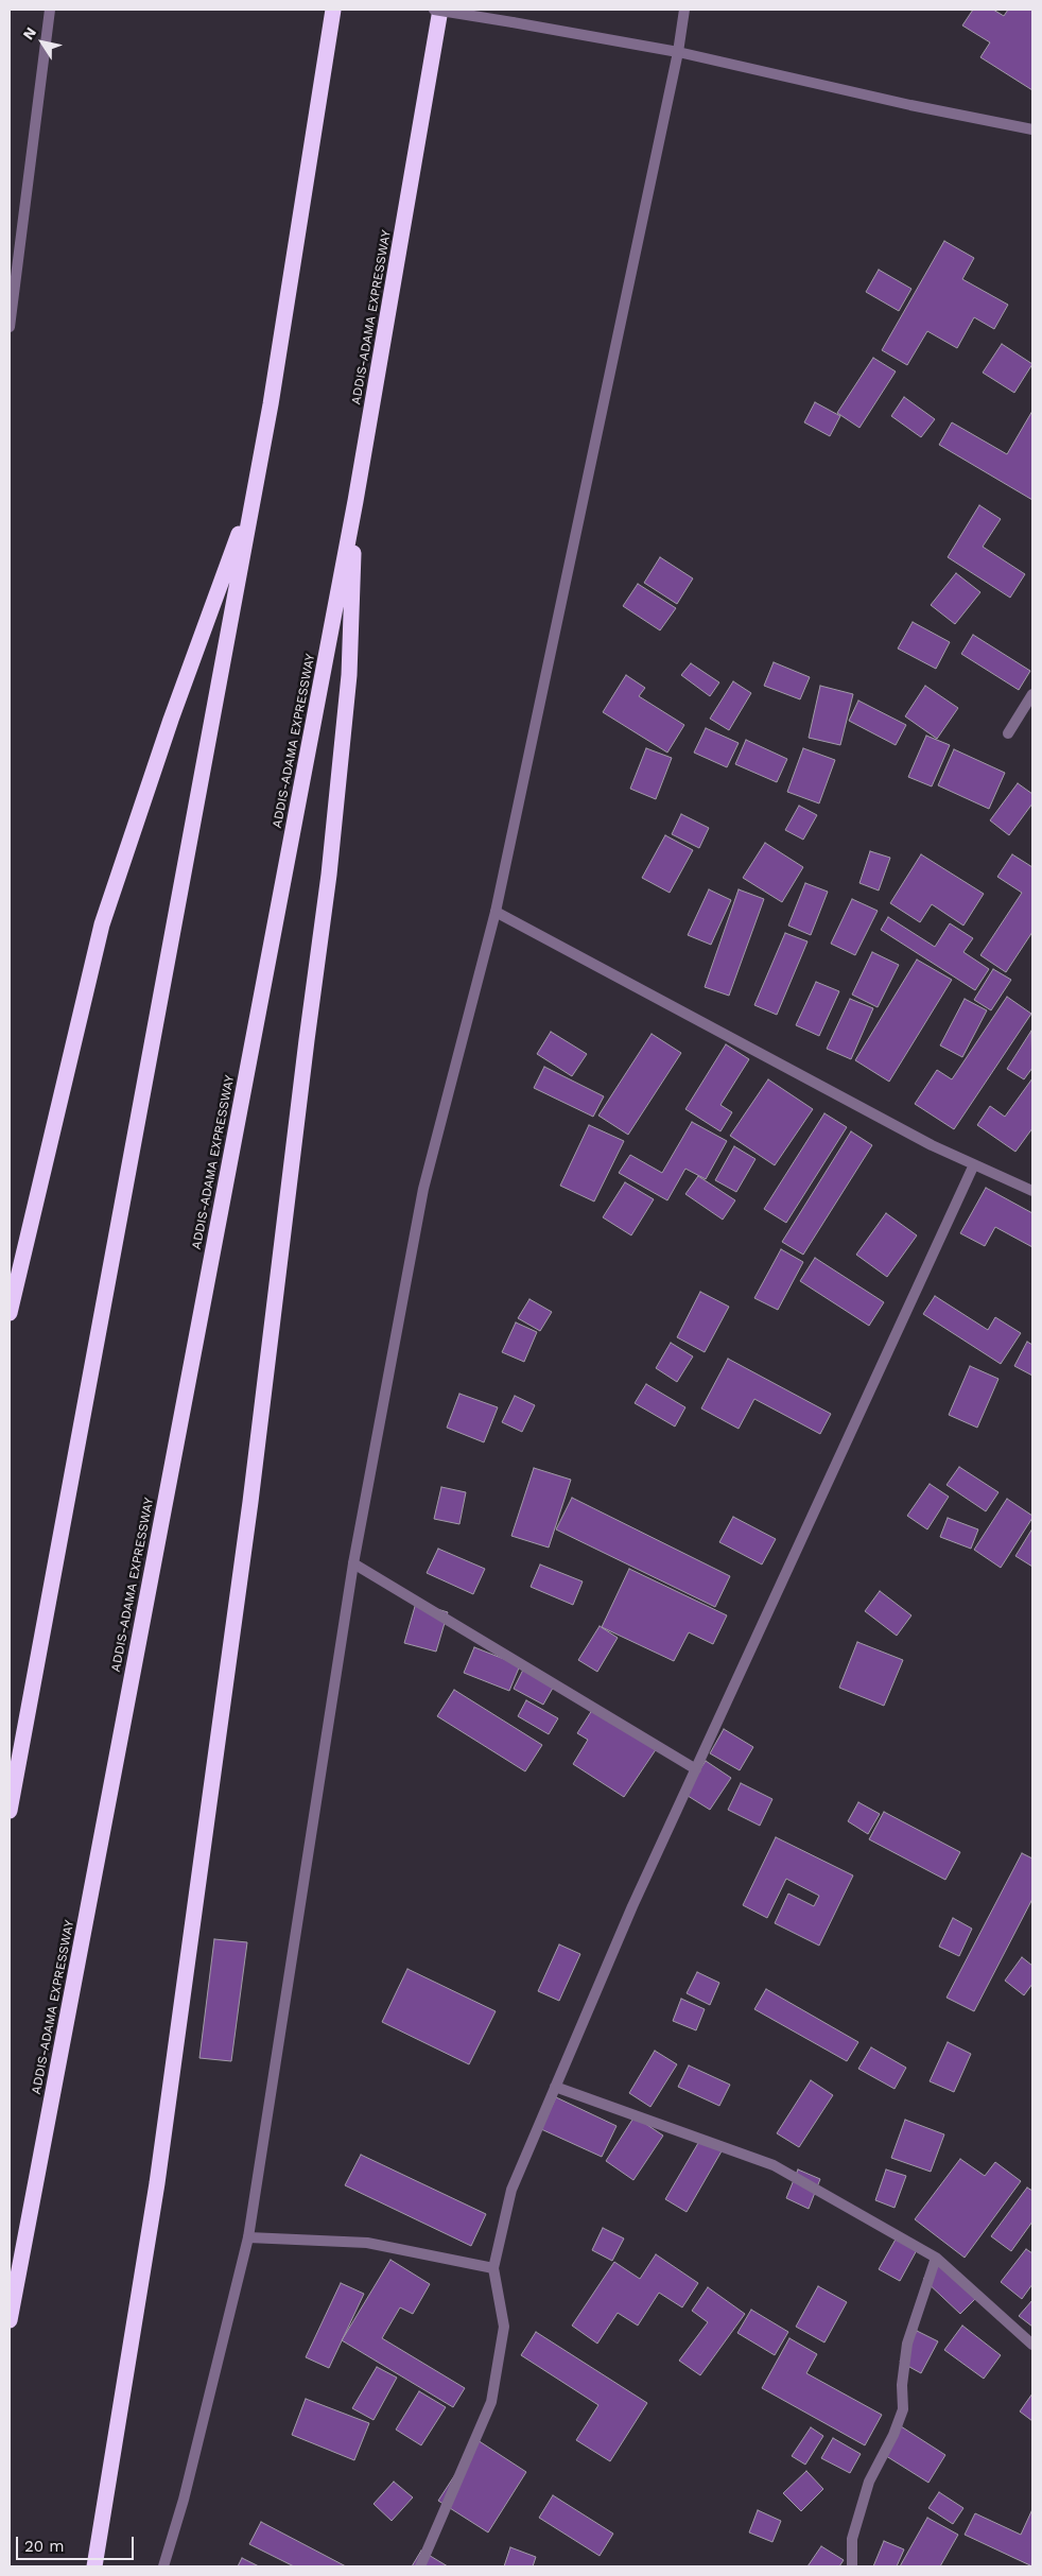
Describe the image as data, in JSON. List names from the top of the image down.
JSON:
{
  "streets": {
    "highway": ["ADDIS-ADAMA EXPRESSWAY"]
  },
  "scale_bar": "20 m",
  "north": "top left"
}
